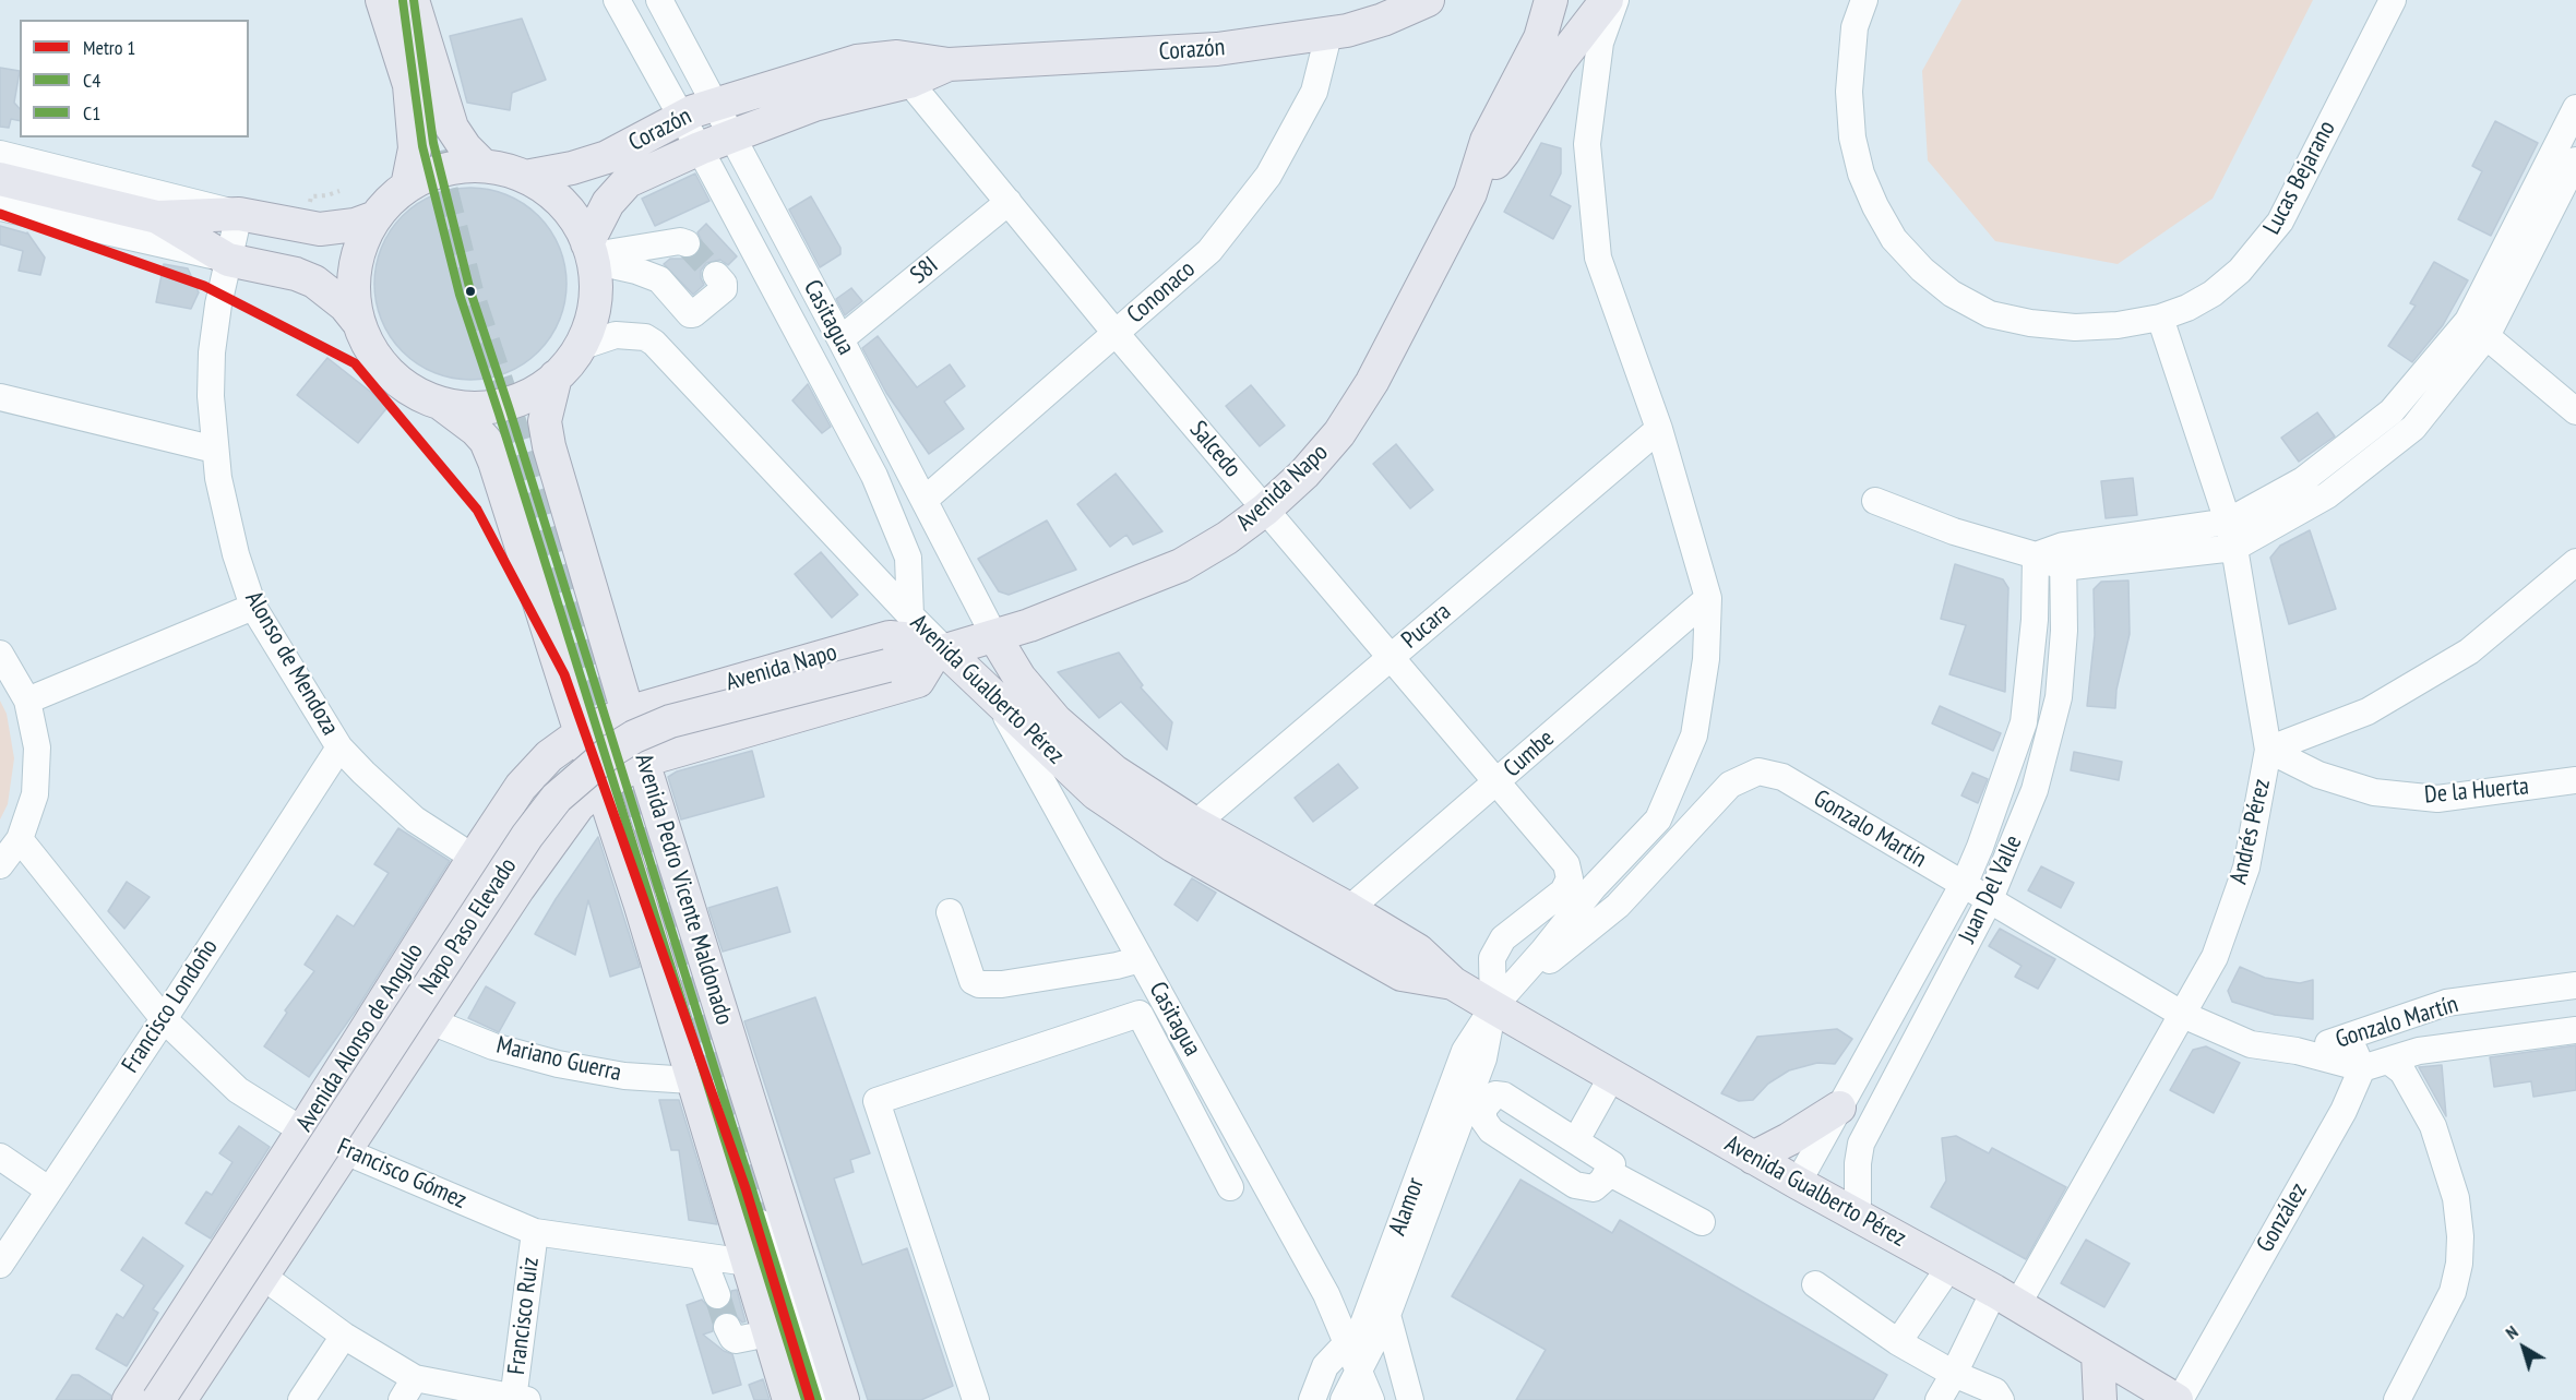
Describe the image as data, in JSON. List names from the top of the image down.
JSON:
{
  "streets": {
    "main road": [
      "Corazón",
      "Avenida Napo",
      "Avenida Gualberto Pérez",
      "Avenida Pedro Vicente Maldonado",
      "Napo Paso Elevado",
      "Avenida Alonso de Angulo"
    ],
    "street": [
      "Lucas Bejarano",
      "S8I",
      "Cononaco",
      "Casitagua",
      "Salcedo",
      "Pucara",
      "Alonso de Mendoza",
      "Cumbe",
      "De la Huerta",
      "Gonzalo Martín",
      "Andrés Pérez",
      "Juan Del Valle",
      "Francisco Londoño",
      "Mariano Guerra",
      "Francisco Gómez",
      "Alamor",
      "González",
      "Francisco Ruiz"
    ]
  },
  "crossings": [
    ["Corazón", "Cononaco"],
    ["Corazón", "Casitagua"],
    ["Corazón", "Salcedo"],
    ["Lucas Bejarano", "Andrés Pérez"],
    ["S8I", "Casitagua"],
    ["S8I", "Salcedo"],
    ["Cononaco", "Casitagua"],
    ["Cononaco", "Salcedo"],
    ["Casitagua", "Avenida Napo"],
    ["Casitagua", "Avenida Gualberto Pérez"],
    ["Casitagua", "Alamor"],
    ["Salcedo", "Avenida Napo"],
    ["Salcedo", "Pucara"],
    ["Salcedo", "Cumbe"],
    ["Salcedo", "Alamor"],
    ["Avenida Napo", "Avenida Gualberto Pérez"],
    ["Avenida Napo", "Avenida Pedro Vicente Maldonado"],
    ["Avenida Napo", "Napo Paso Elevado"],
    ["Avenida Napo", "Avenida Alonso de Angulo"],
    ["Pucara", "Avenida Gualberto Pérez"],
    ["Alonso de Mendoza", "Francisco Londoño"],
    ["Alonso de Mendoza", "Avenida Alonso de Angulo"],
    ["Avenida Gualberto Pérez", "Cumbe"],
    ["Avenida Gualberto Pérez", "Gonzalo Martín"],
    ["Avenida Gualberto Pérez", "Andrés Pérez"],
    ["Avenida Gualberto Pérez", "Juan Del Valle"],
    ["Avenida Gualberto Pérez", "Napo Paso Elevado"],
    ["Avenida Gualberto Pérez", "Alamor"],
    ["Avenida Gualberto Pérez", "González"],
    ["De la Huerta", "Andrés Pérez"],
    ["Gonzalo Martín", "Andrés Pérez"],
    ["Gonzalo Martín", "Juan Del Valle"],
    ["Gonzalo Martín", "Alamor"],
    ["Gonzalo Martín", "González"],
    ["Avenida Pedro Vicente Maldonado", "Avenida Alonso de Angulo"],
    ["Avenida Pedro Vicente Maldonado", "Mariano Guerra"],
    ["Avenida Pedro Vicente Maldonado", "Francisco Gómez"],
    ["Francisco Londoño", "Francisco Gómez"],
    ["Avenida Alonso de Angulo", "Mariano Guerra"],
    ["Avenida Alonso de Angulo", "Francisco Gómez"],
    ["Francisco Gómez", "Francisco Ruiz"]
  ],
  "lines": ["transit line C4", "transit line C1", "metro line 1"],
  "legend": ["Metro 1", "C4", "C1"],
  "north": "top left"
}
